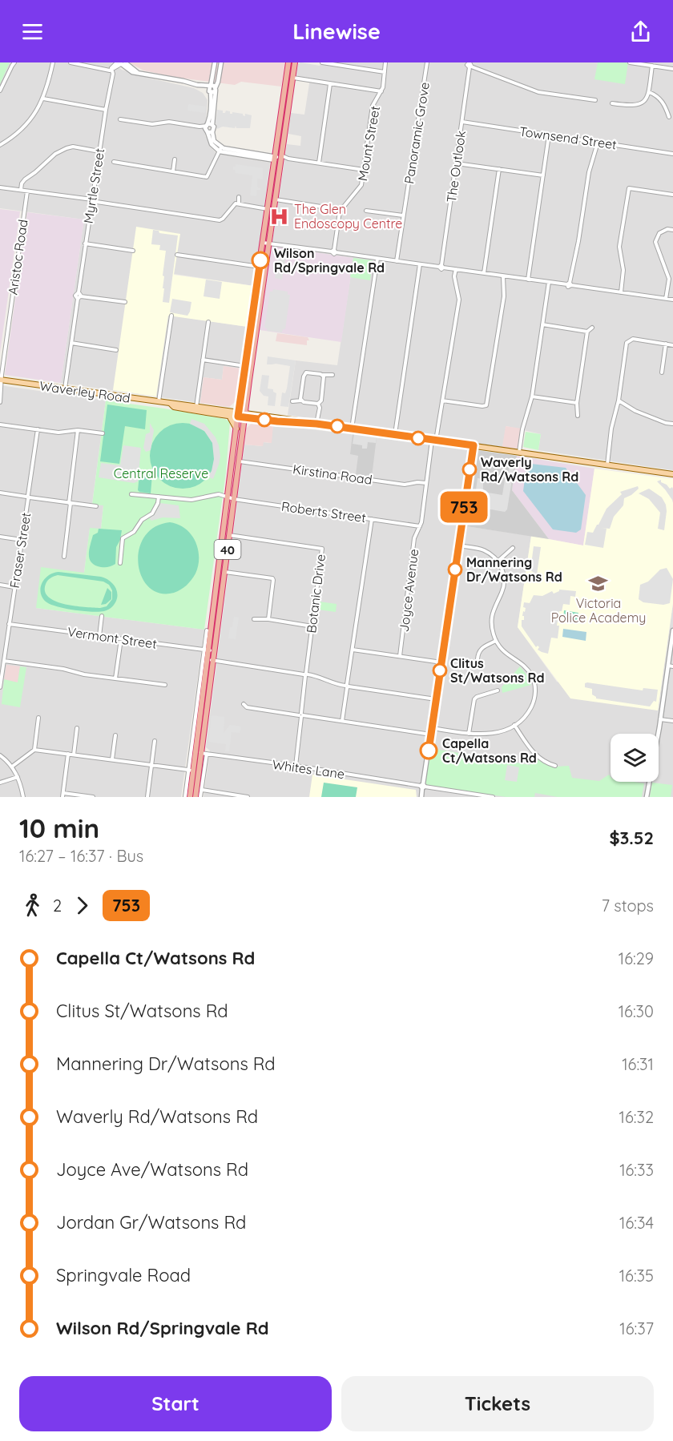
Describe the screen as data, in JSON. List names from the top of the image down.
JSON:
{
  "streets": {
    "highway": ["40"],
    "main road": ["Waverley Road"],
    "street": [
      "Panoramic Grove",
      "Townsend Street",
      "Mount Street",
      "The Outlook",
      "Myrtle Street",
      "Aristoc Road",
      "Kirstina Road",
      "Roberts Street",
      "Fraser Street",
      "Joyce Avenue",
      "Botanic Drive",
      "Vermont Street",
      "Whites Lane"
    ]
  },
  "crossings": [
    ["Townsend Street", "The Outlook"],
    ["Aristoc Road", "Waverley Road"],
    ["Waverley Road", "40"],
    ["Waverley Road", "Joyce Avenue"],
    ["Kirstina Road", "40"],
    ["Kirstina Road", "Joyce Avenue"],
    ["Roberts Street", "40"],
    ["Roberts Street", "Joyce Avenue"],
    ["40", "Botanic Drive"],
    ["40", "Vermont Street"],
    ["40", "Whites Lane"],
    ["Fraser Street", "Vermont Street"],
    ["Botanic Drive", "Whites Lane"]
  ],
  "parks": ["Central Reserve"],
  "places": {
    "hospital": ["The Glen Endoscopy Centre"],
    "other": [
      "Wilson Rd/Springvale Rd",
      "Waverly Rd/Watsons Rd",
      "Mannering Dr/Watsons Rd",
      "Clitus St/Watsons Rd",
      "Capella Ct/Watsons Rd"
    ],
    "school or university": ["Victoria Police Academy"]
  },
  "lines": ["bus line 753"],
  "page": {
    "header": "Linewise",
    "on_map": "753",
    "heading": ["10 min", "16:27 – 16:37 · Bus", "$3.52"],
    "legs": ["2", "753", "7 stops"],
    "list": [
      {
        "name": "Capella Ct/Watsons Rd",
        "value": "16:29"
      },
      {
        "name": "Clitus St/Watsons Rd",
        "value": "16:30"
      },
      {
        "name": "Mannering Dr/Watsons Rd",
        "value": "16:31"
      },
      {
        "name": "Waverly Rd/Watsons Rd",
        "value": "16:32"
      },
      {
        "name": "Joyce Ave/Watsons Rd",
        "value": "16:33"
      },
      {
        "name": "Jordan Gr/Watsons Rd",
        "value": "16:34"
      },
      {
        "name": "Springvale Road",
        "value": "16:35"
      },
      {
        "name": "Wilson Rd/Springvale Rd",
        "value": "16:37"
      }
    ],
    "buttons": ["Start", "Tickets"]
  }
}
